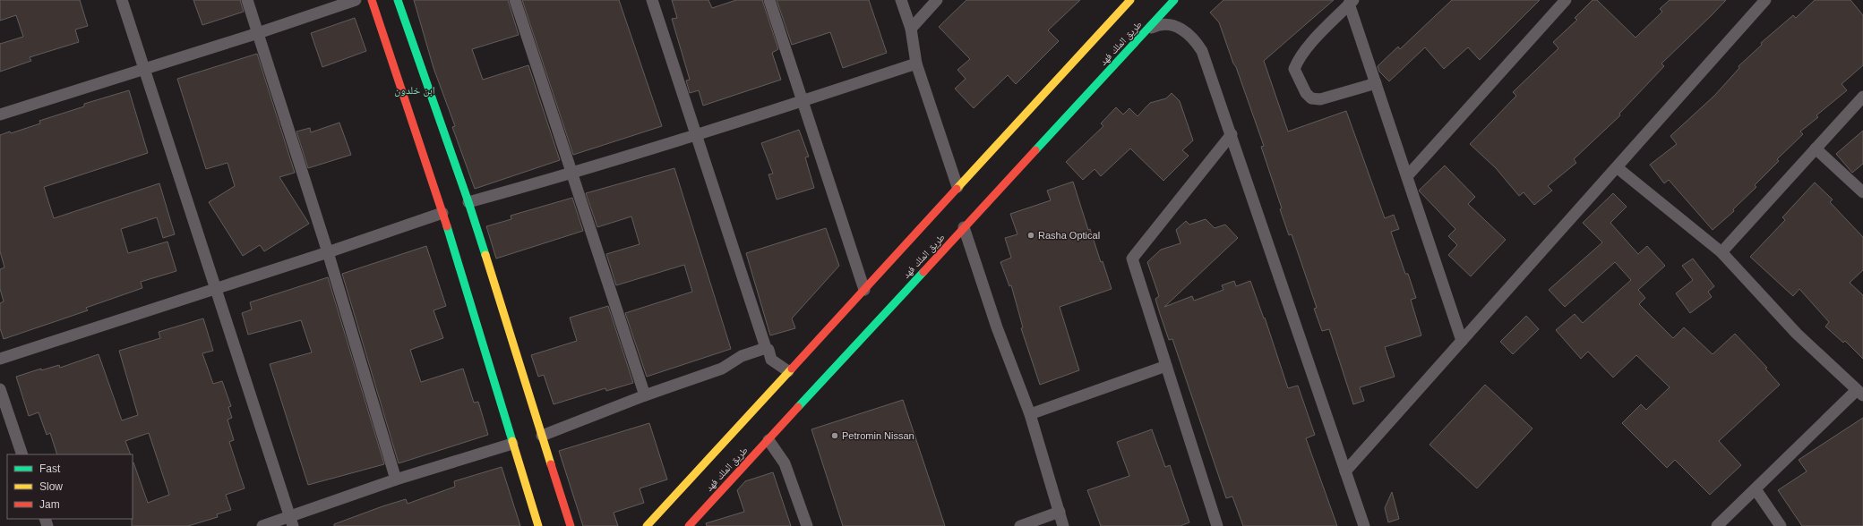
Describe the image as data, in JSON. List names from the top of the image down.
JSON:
{
  "streets": {
    "main road": ["طريق الملك فهد"]
  },
  "districts": ["ابن خلدون"],
  "places": ["Rasha Optical", "Petromin Nissan"],
  "legend": ["Fast", "Slow", "Jam"]
}
